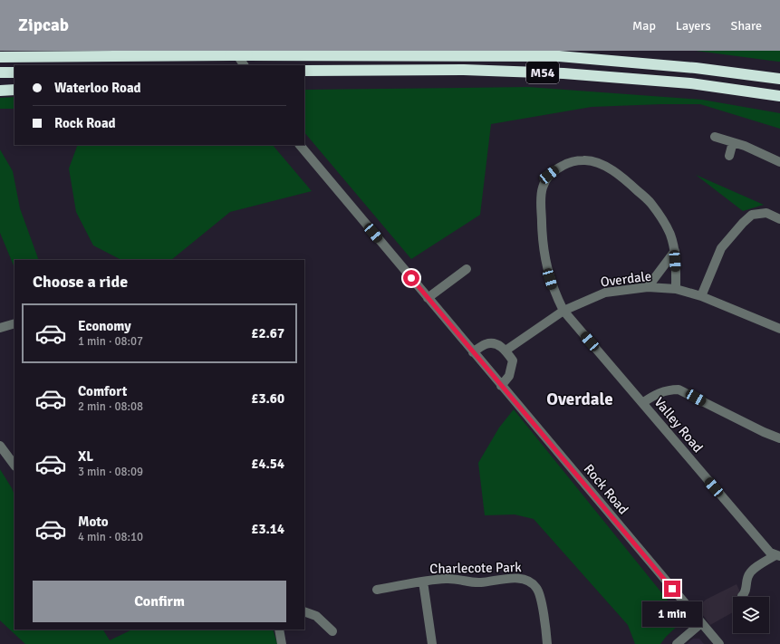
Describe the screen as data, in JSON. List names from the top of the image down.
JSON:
{
  "streets": {
    "highway": ["M54"],
    "street": [
      "Overdale",
      "Valley Road",
      "Rock Road",
      "Charlecote Park"
    ]
  },
  "crossings": [
    ["Overdale", "Valley Road"]
  ],
  "districts": ["Overdale"],
  "page": {
    "header": "Zipcab",
    "nav": ["Map", "Layers", "Share"],
    "banner": ["Waterloo Road", "Rock Road"],
    "heading": "Choose a ride",
    "list": [
      {
        "name": "Economy",
        "note": "1 min · 08:07",
        "value": "£2.67"
      },
      {
        "name": "Comfort",
        "note": "2 min · 08:08",
        "value": "£3.60"
      },
      {
        "name": "XL",
        "note": "3 min · 08:09",
        "value": "£4.54"
      },
      {
        "name": "Moto",
        "note": "4 min · 08:10",
        "value": "£3.14"
      }
    ],
    "buttons": "Confirm",
    "bubble": "1 min"
  }
}
